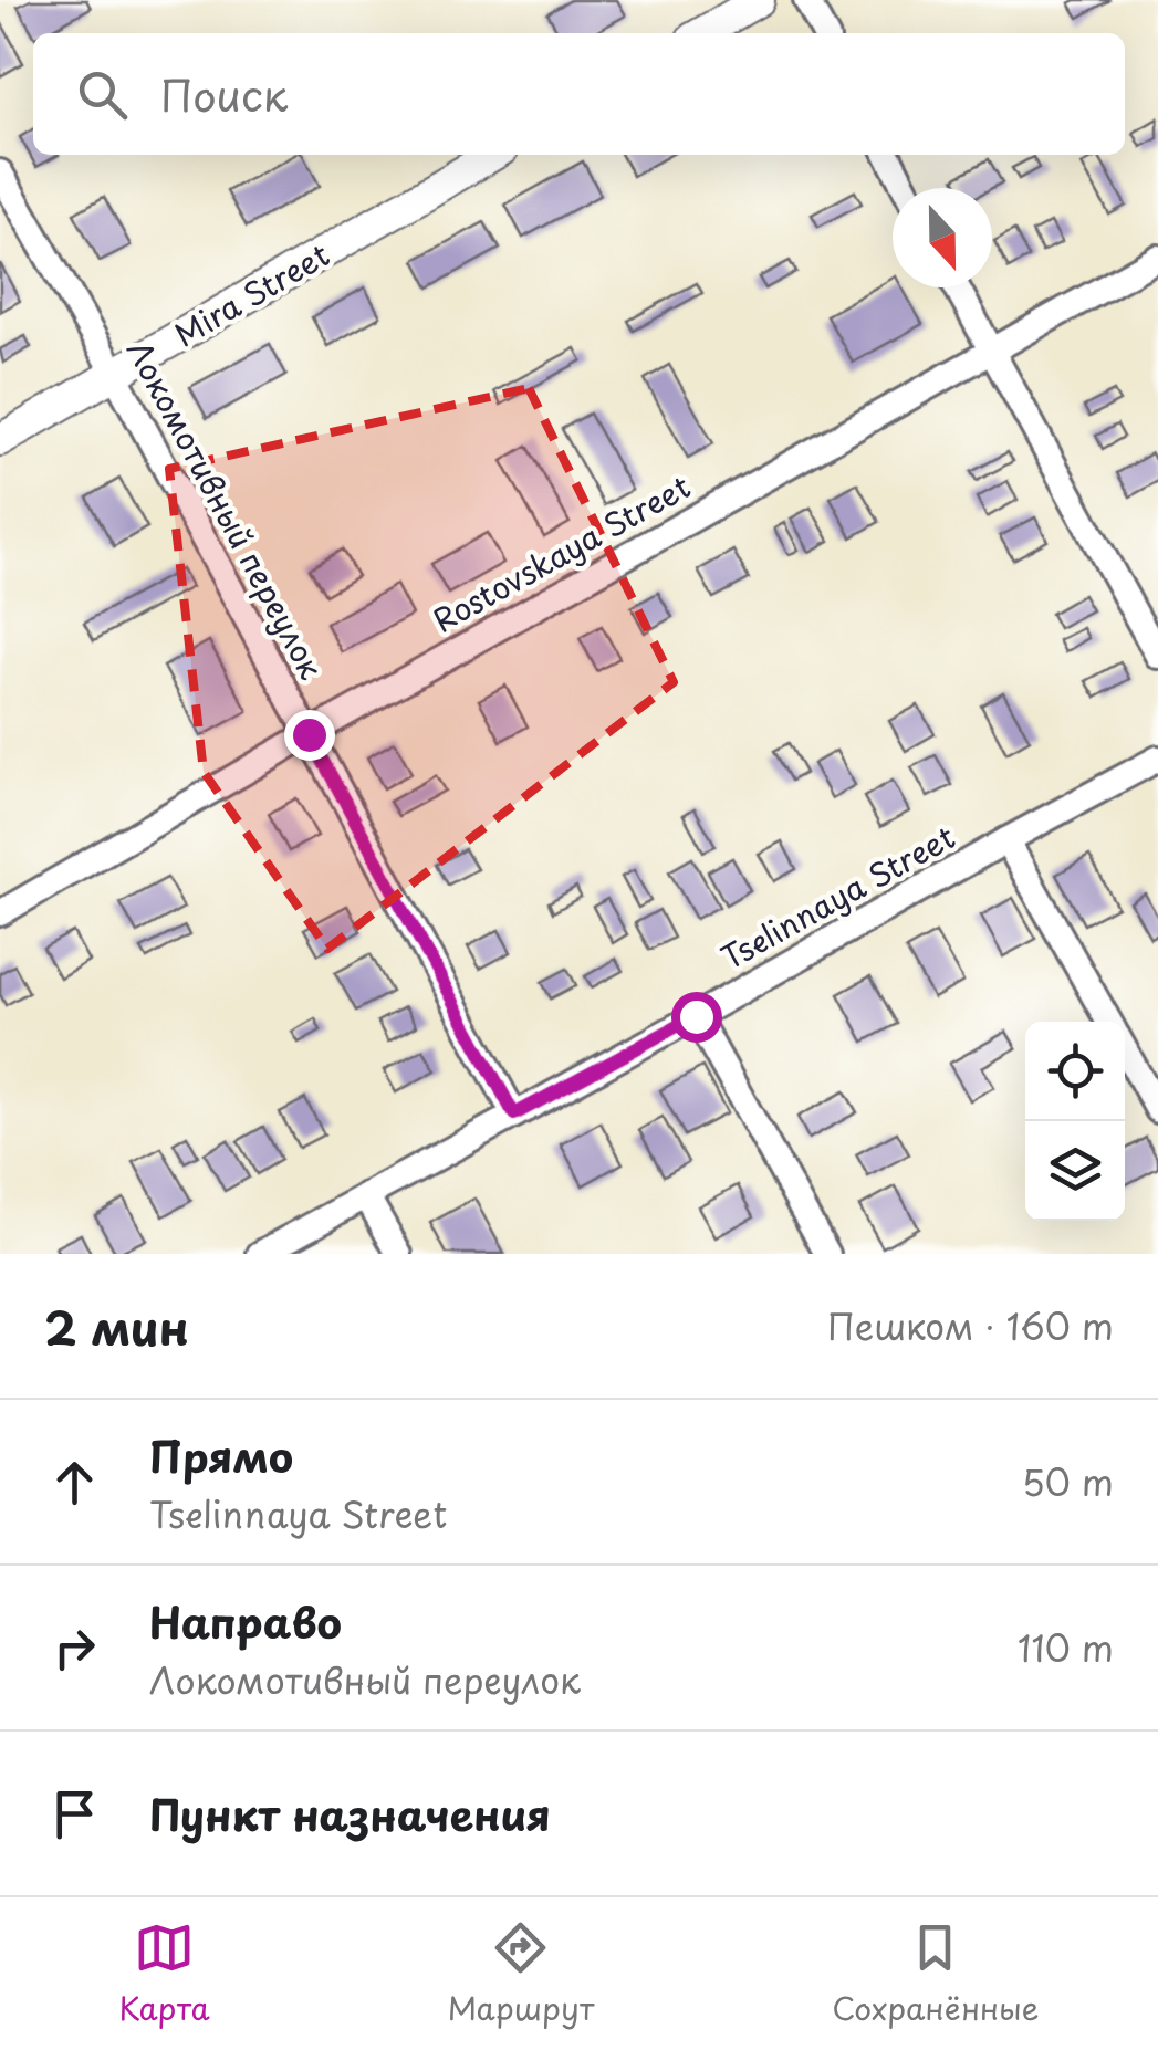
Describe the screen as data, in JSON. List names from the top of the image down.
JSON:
{
  "streets": {
    "street": [
      "Mira Street",
      "Локомотивный переулок",
      "Rostovskaya Street",
      "Tselinnaya Street"
    ]
  },
  "crossings": [
    ["Mira Street", "Локомотивный переулок"],
    ["Локомотивный переулок", "Rostovskaya Street"],
    ["Локомотивный переулок", "Tselinnaya Street"]
  ],
  "north": "bottom",
  "page": {
    "search": "Поиск",
    "heading": ["2 мин", "Пешком · 160 m"],
    "list": [
      ["Прямо", "Tselinnaya Street", "50 m"],
      ["Направо", "Локомотивный переулок", "110 m"],
      "Пункт назначения"
    ],
    "nav": ["Карта", "Маршрут", "Сохранённые"]
  }
}
